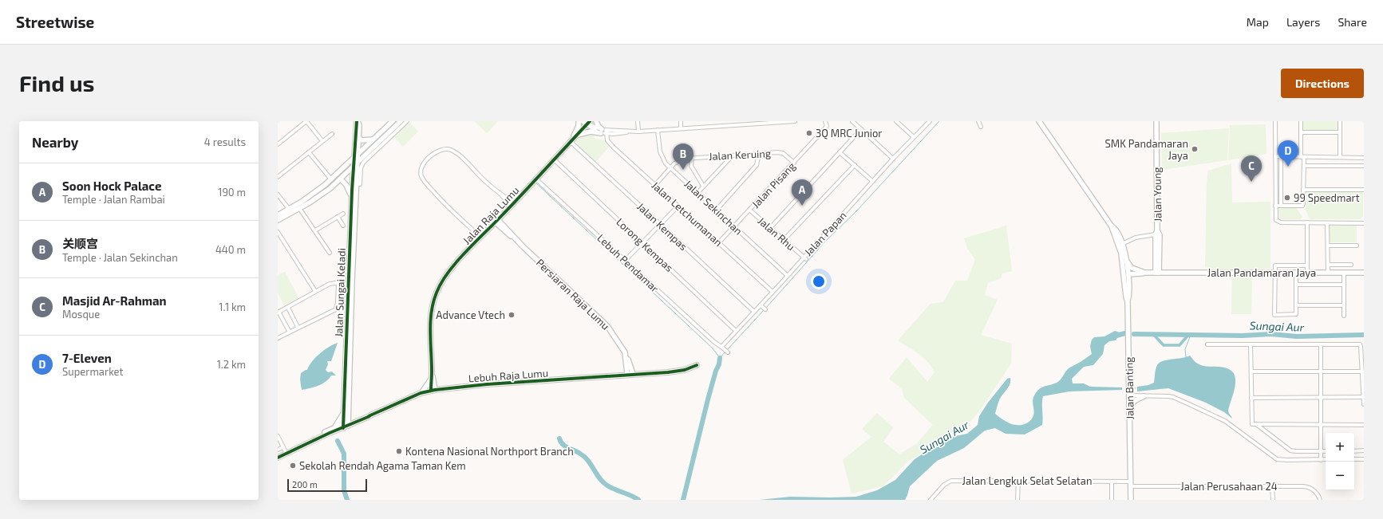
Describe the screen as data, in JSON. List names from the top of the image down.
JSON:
{
  "streets": {
    "street": [
      "Jalan Keruing",
      "Jalan Pisang",
      "Jalan Young",
      "Jalan Sekinchan",
      "Jalan Letchumanan",
      "Jalan Raja Lumu",
      "Jalan Kempas",
      "Jalan Rhu",
      "Jalan Papan",
      "Lorong Kempas",
      "Lebuh Pendamar",
      "Jalan Pandamaran Jaya",
      "Jalan Sungai Keladi",
      "Persiaran Raja Lumu",
      "Lebuh Raja Lumu",
      "Jalan Banting",
      "Jalan Lengkuk Selat Selatan",
      "Jalan Perusahaan 24"
    ]
  },
  "crossings": [
    ["Jalan Keruing", "Jalan Pisang"],
    ["Jalan Keruing", "Jalan Sekinchan"],
    ["Jalan Keruing", "Jalan Letchumanan"],
    ["Jalan Pisang", "Jalan Sekinchan"],
    ["Jalan Pisang", "Jalan Letchumanan"],
    ["Jalan Pisang", "Jalan Rhu"],
    ["Jalan Young", "Jalan Pandamaran Jaya"],
    ["Jalan Sekinchan", "Jalan Papan"],
    ["Jalan Letchumanan", "Jalan Papan"],
    ["Jalan Raja Lumu", "Jalan Kempas"],
    ["Jalan Raja Lumu", "Lorong Kempas"],
    ["Jalan Raja Lumu", "Lebuh Pendamar"],
    ["Jalan Raja Lumu", "Persiaran Raja Lumu"],
    ["Jalan Raja Lumu", "Lebuh Raja Lumu"],
    ["Jalan Kempas", "Jalan Papan"],
    ["Jalan Rhu", "Jalan Papan"],
    ["Jalan Papan", "Lorong Kempas"],
    ["Jalan Papan", "Lebuh Pendamar"],
    ["Jalan Pandamaran Jaya", "Jalan Banting"],
    ["Jalan Sungai Keladi", "Lebuh Raja Lumu"],
    ["Jalan Banting", "Jalan Lengkuk Selat Selatan"],
    ["Jalan Banting", "Jalan Perusahaan 24"]
  ],
  "water": ["Sungai Aur"],
  "places": [
    "3Q MRC Junior",
    "SMK Pandamaran Jaya",
    "99 Speedmart",
    "Advance Vtech",
    "Kontena Nasional Northport Branch",
    "Sekolah Rendah Agama Taman Kem"
  ],
  "scale_bar": "200 m",
  "page": {
    "header": "Streetwise",
    "nav": ["Map", "Layers", "Share"],
    "buttons": "Directions",
    "title": "Find us",
    "heading": ["Nearby", "4 results"],
    "pins": [
      "D",
      "B",
      "C",
      "A"
    ],
    "list": [
      {
        "mark": "A",
        "name": "Soon Hock Palace",
        "note": "Temple · Jalan Rambai",
        "value": "190 m"
      },
      {
        "mark": "B",
        "name": "关顺宫",
        "note": "Temple · Jalan Sekinchan",
        "value": "440 m"
      },
      {
        "mark": "C",
        "name": "Masjid Ar-Rahman",
        "note": "Mosque",
        "value": "1.1 km"
      },
      {
        "mark": "D",
        "name": "7-Eleven",
        "note": "Supermarket",
        "value": "1.2 km"
      }
    ],
    "map_buttons": ["+", "−"],
    "scale": "200 m"
  }
}
